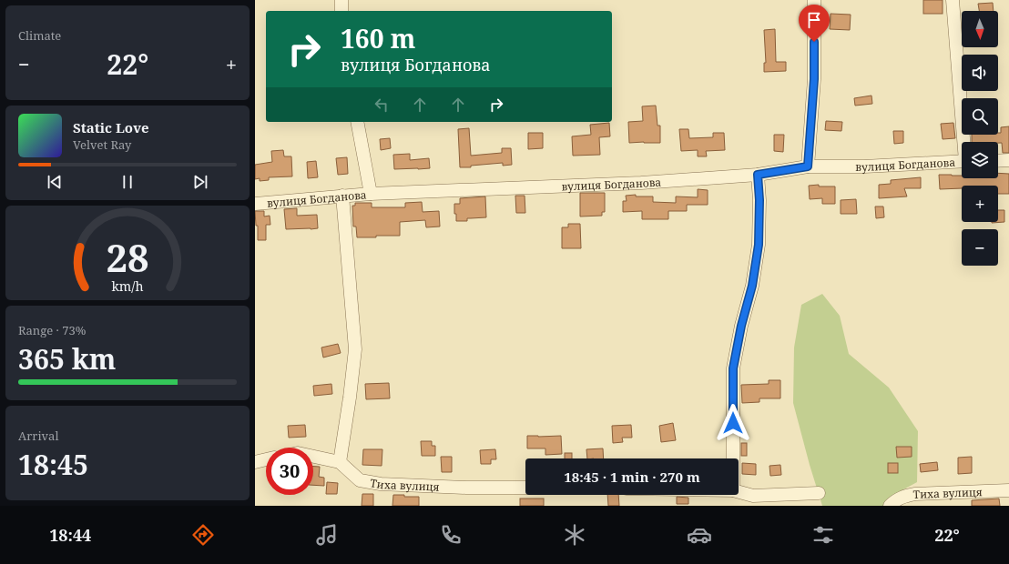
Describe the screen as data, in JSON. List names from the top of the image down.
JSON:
{
  "streets": {
    "street": ["вулиця Богданова", "Тиха вулиця"]
  },
  "north": "bottom",
  "page": {
    "tile": [
      "Climate",
      ["Range · 73%", "365 km"],
      ["Arrival", "18:45"]
    ],
    "map_buttons": ["+", "−"],
    "turn": ["160 m", "вулиця Богданова"],
    "heat": ["−", "22°", "+"],
    "song": ["Static Love", "Velvet Ray"],
    "limit": "30",
    "trip": "18:45 · 1 min · 270 m",
    "tabs": ["18:44", "22°"],
    "gauge": ["28", "km/h"]
  }
}
